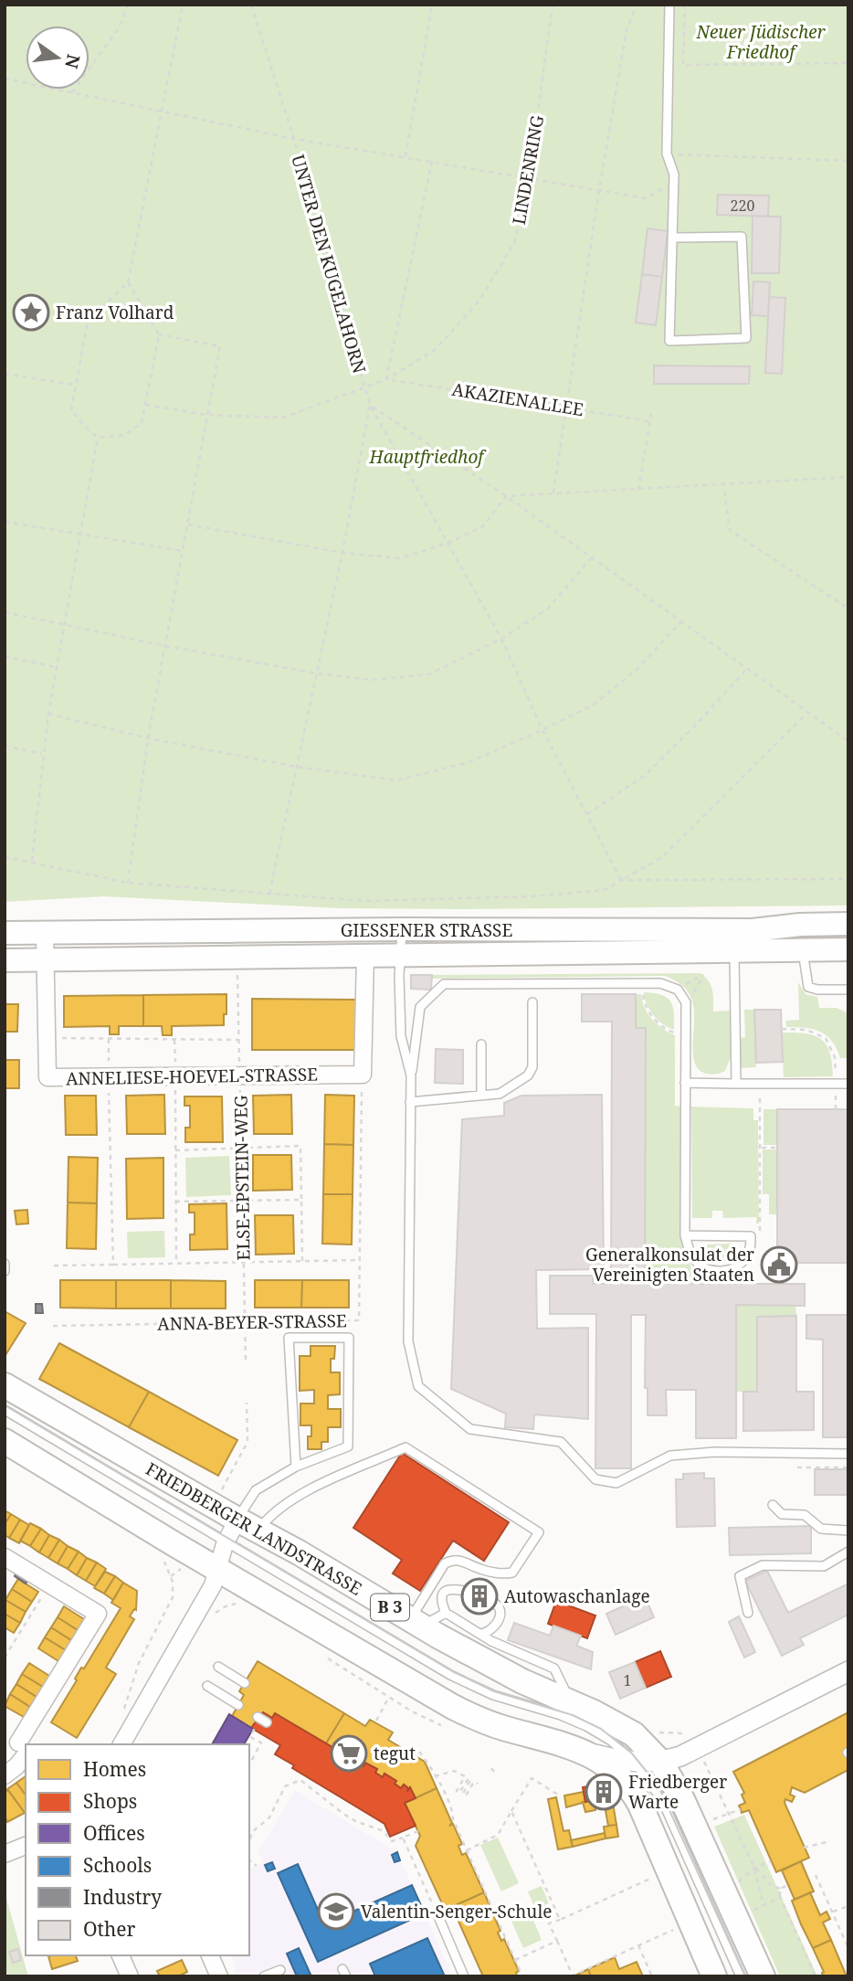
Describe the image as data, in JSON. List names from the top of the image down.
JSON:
{
  "streets": {
    "main road": ["GIESSENER STRASSE", "FRIEDBERGER LANDSTRASSE", "B 3"],
    "street": ["ANNELIESE-HOEVEL-STRASSE"],
    "path": [
      "LINDENRING",
      "UNTER DEN KUGELAHORN",
      "AKAZIENALLEE",
      "ELSE-EPSTEIN-WEG",
      "ANNA-BEYER-STRASSE"
    ]
  },
  "crossings": [
    ["LINDENRING", "UNTER DEN KUGELAHORN"],
    ["LINDENRING", "AKAZIENALLEE"],
    ["GIESSENER STRASSE", "ANNELIESE-HOEVEL-STRASSE"],
    ["GIESSENER STRASSE", "ELSE-EPSTEIN-WEG"],
    ["ANNELIESE-HOEVEL-STRASSE", "ELSE-EPSTEIN-WEG"],
    ["ANNELIESE-HOEVEL-STRASSE", "ANNA-BEYER-STRASSE"],
    ["ELSE-EPSTEIN-WEG", "ANNA-BEYER-STRASSE"]
  ],
  "parks": ["Neuer Jüdischer Friedhof", "Hauptfriedhof"],
  "places": {
    "place": ["Franz Volhard"],
    "public building": ["Generalkonsulat der Vereinigten Staaten"],
    "building": ["Autowaschanlage", "Friedberger Warte"],
    "supermarket": ["tegut"],
    "school or university": ["Valentin-Senger-Schule"]
  },
  "house_numbers": ["220", "1"],
  "legend": [
    "Homes",
    "Shops",
    "Offices",
    "Schools",
    "Industry",
    "Other"
  ],
  "north": "right"
}
